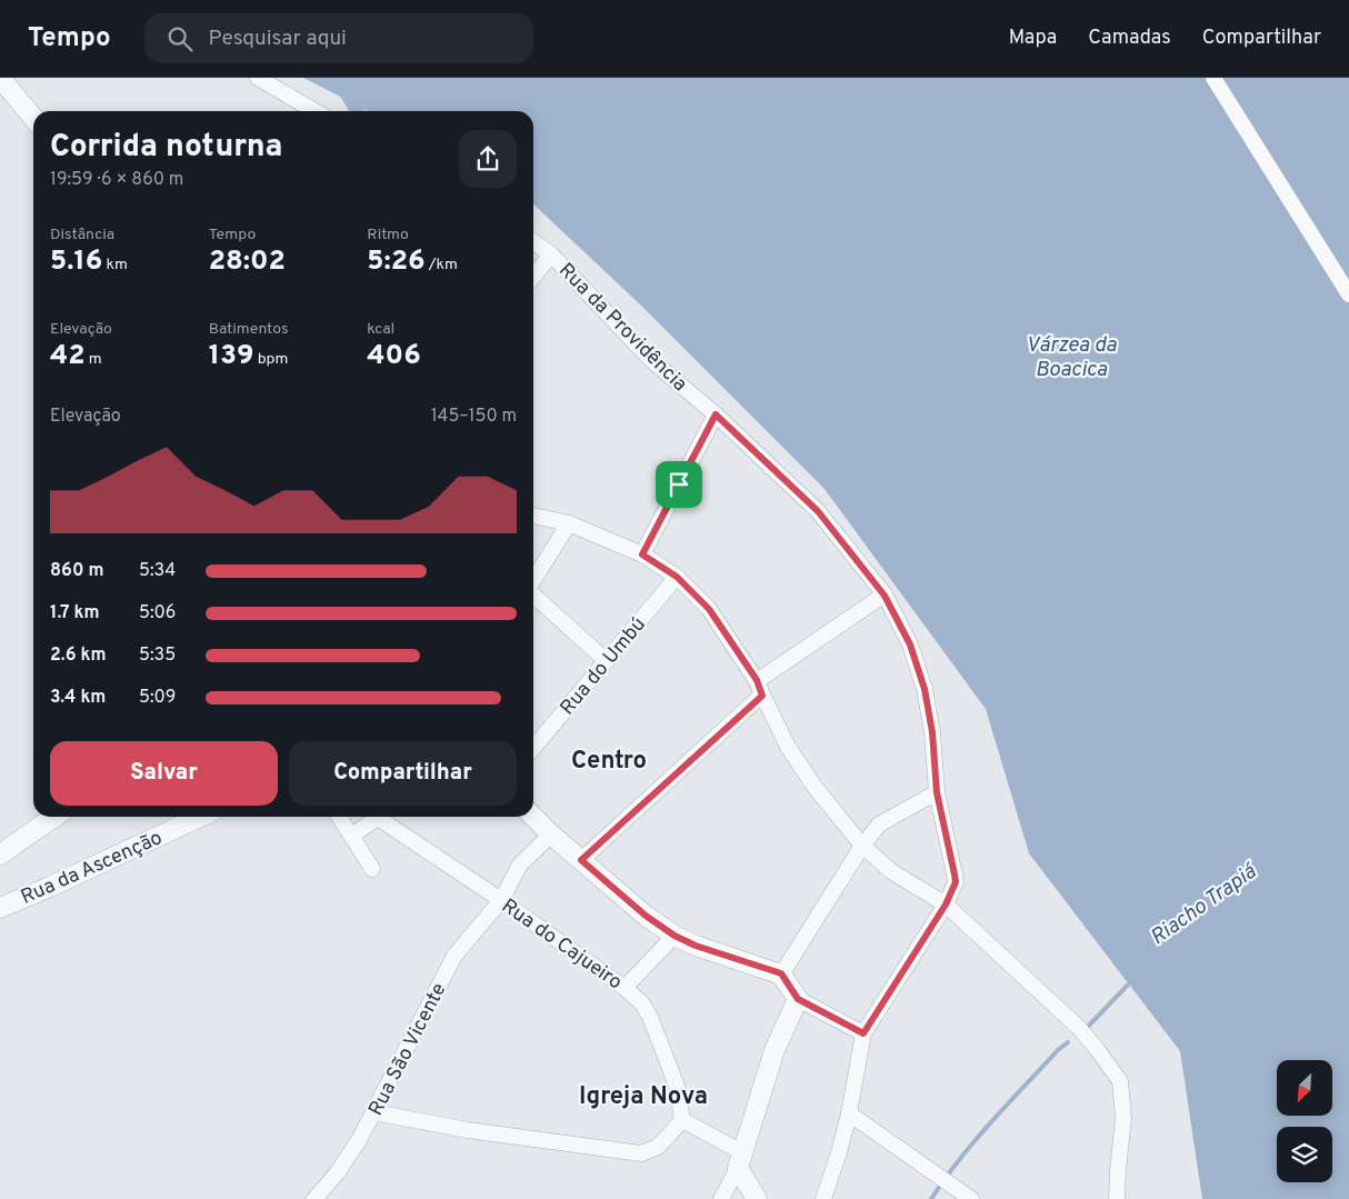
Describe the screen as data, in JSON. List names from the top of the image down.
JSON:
{
  "streets": {
    "street": [
      "Rua da Providência",
      "Rua do Umbú",
      "Rua da Ascenção",
      "Rua do Cajueiro",
      "Rua São Vicente"
    ]
  },
  "crossings": [
    ["Rua do Cajueiro", "Rua São Vicente"]
  ],
  "districts": ["Centro", "Igreja Nova"],
  "water": ["Várzea da Boacica", "Riacho Trapiá"],
  "north": "bottom left",
  "page": {
    "header": "Tempo",
    "search": "Pesquisar aqui",
    "nav": ["Mapa", "Camadas", "Compartilhar"],
    "heading": ["Corrida noturna", "19:59 · 6 × 860 m"],
    "stats": [
      ["Distância", "5.16 km"],
      ["Tempo", "28:02"],
      ["Ritmo", "5:26 /km"],
      ["Elevação", "42 m"],
      ["Batimentos", "139 bpm"],
      ["kcal", "406"]
    ],
    "chart": ["Elevação", "145–150 m"],
    "list": [
      {
        "name": "860 m",
        "note": "5:34"
      },
      {
        "name": "1.7 km",
        "note": "5:06"
      },
      {
        "name": "2.6 km",
        "note": "5:35"
      },
      {
        "name": "3.4 km",
        "note": "5:09"
      }
    ],
    "buttons": ["Salvar", "Compartilhar"]
  }
}
